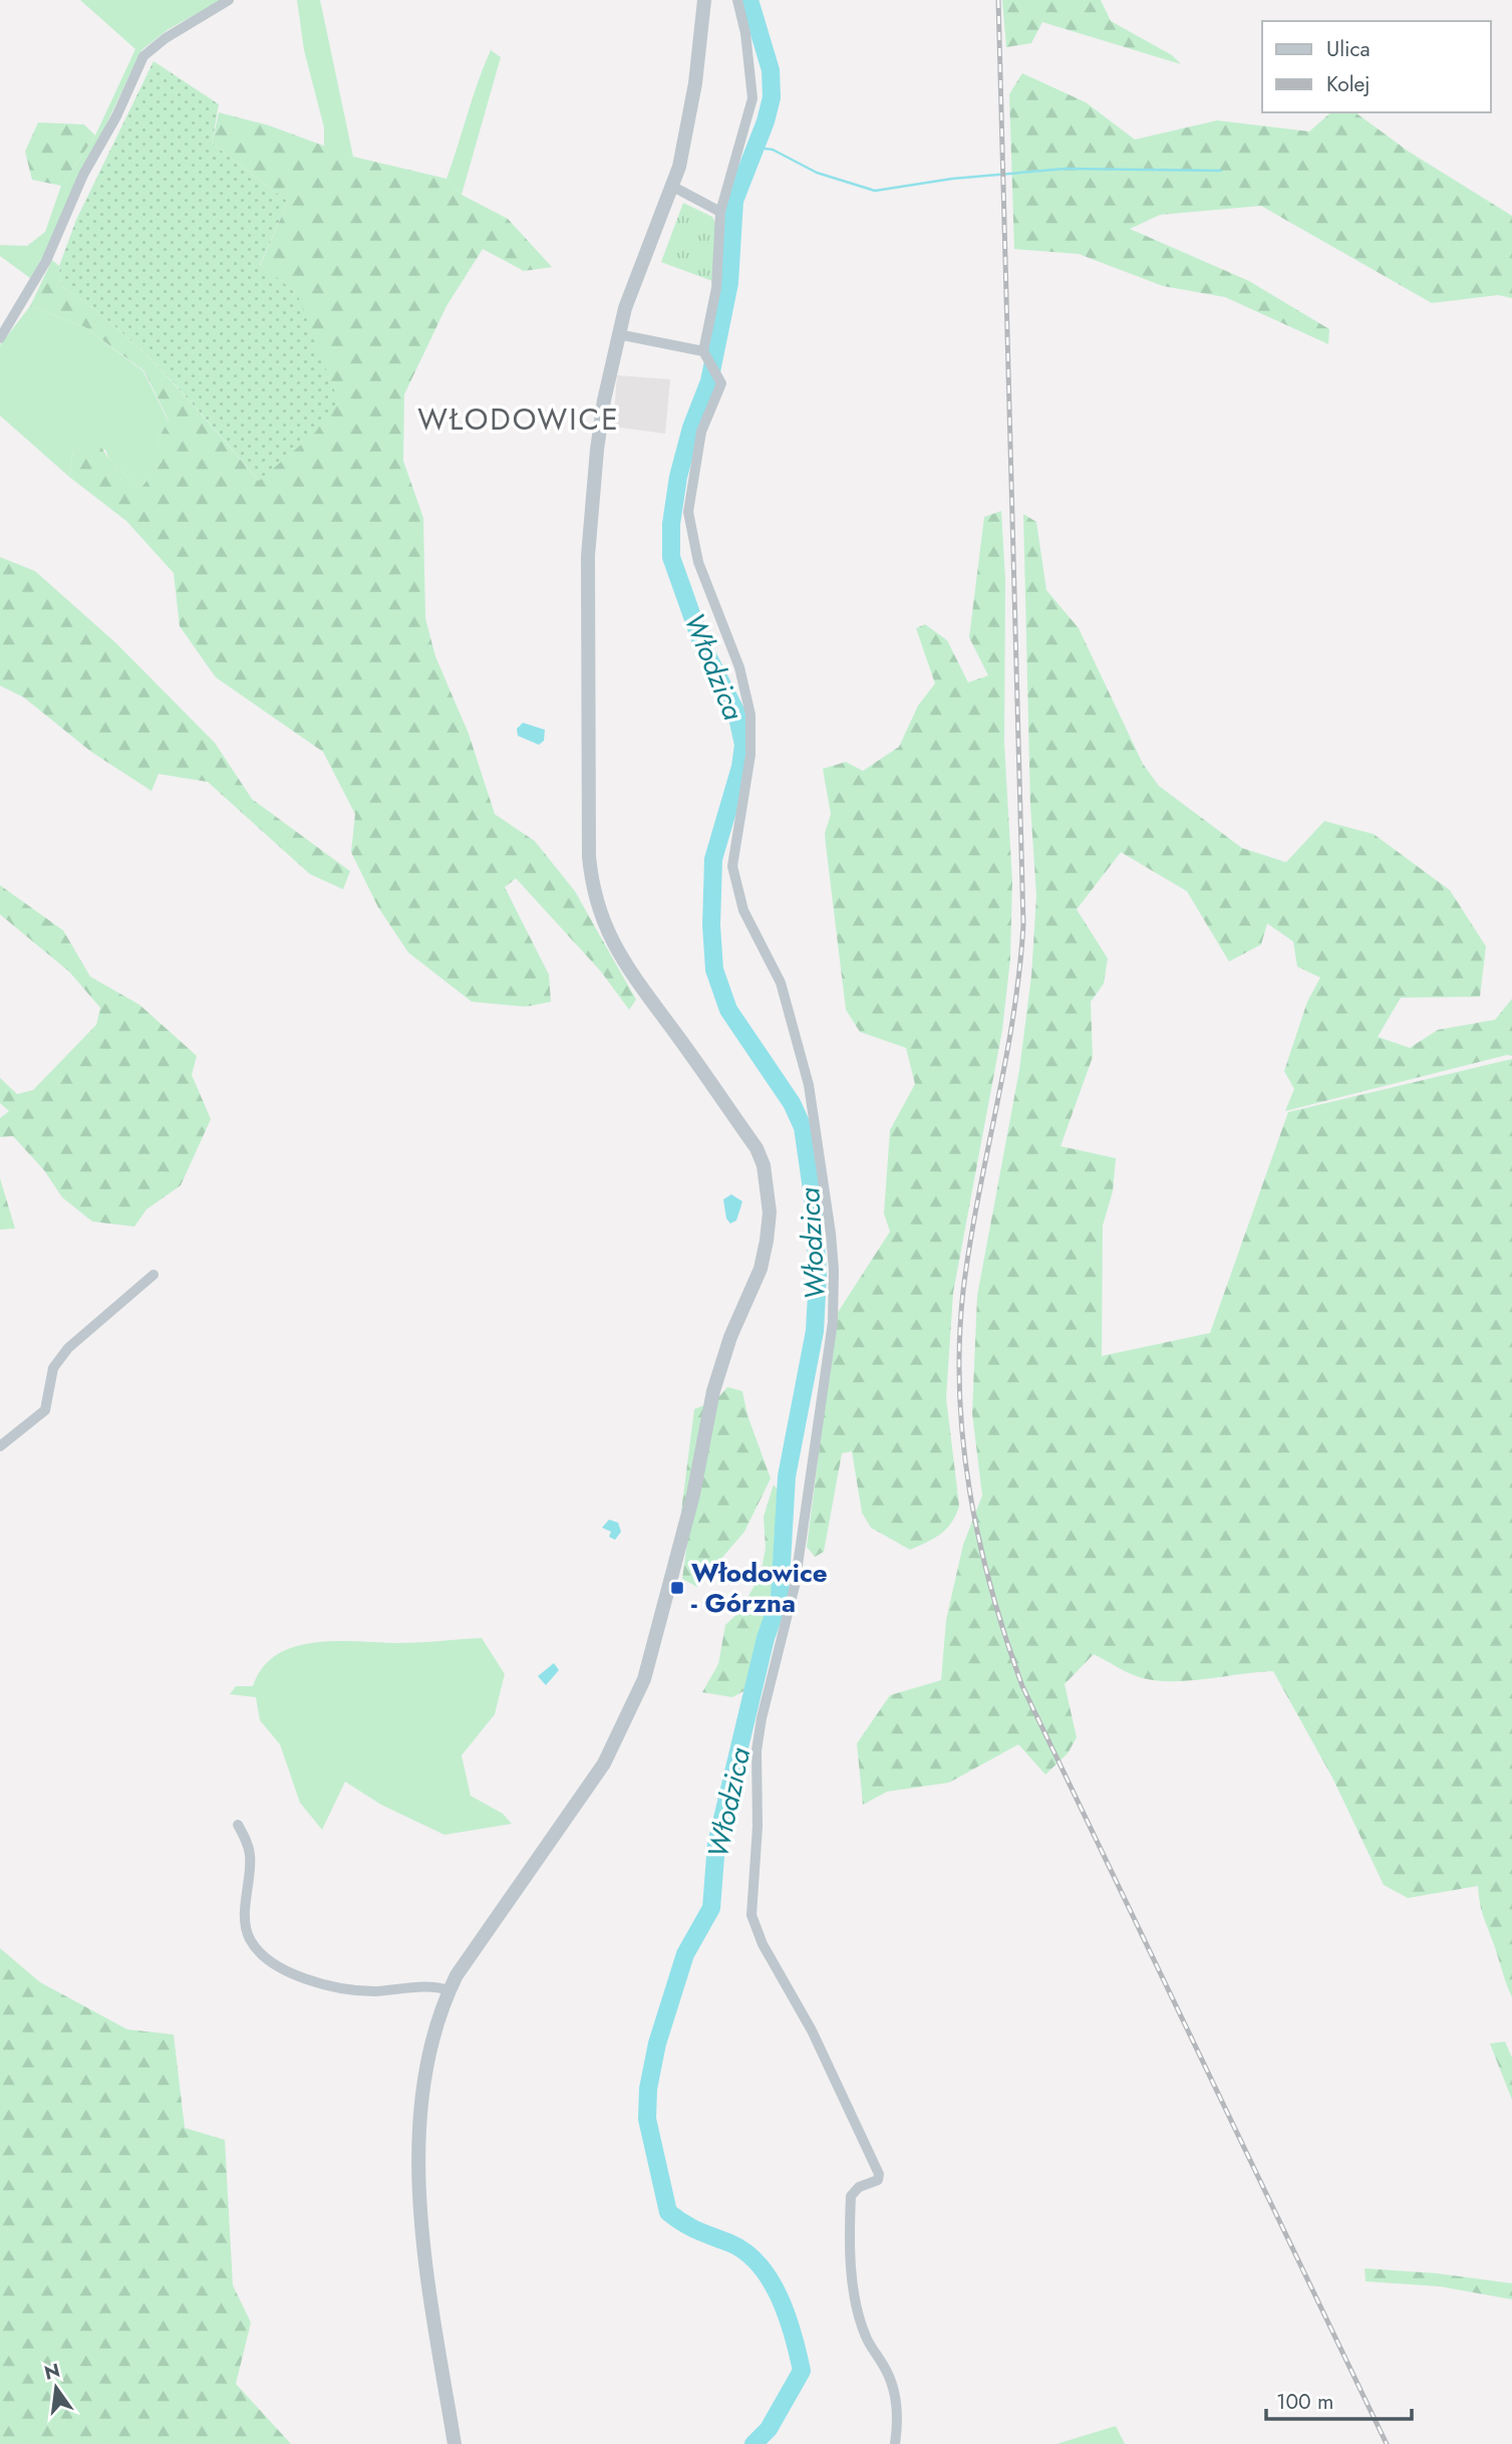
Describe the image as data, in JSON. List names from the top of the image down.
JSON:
{
  "districts": ["WŁODOWICE"],
  "water": ["Włodzica"],
  "places": {
    "transit": ["Włodowice - Górzna"]
  },
  "legend": ["Ulica", "Kolej"],
  "scale_bar": "100 m",
  "north": "top"
}
